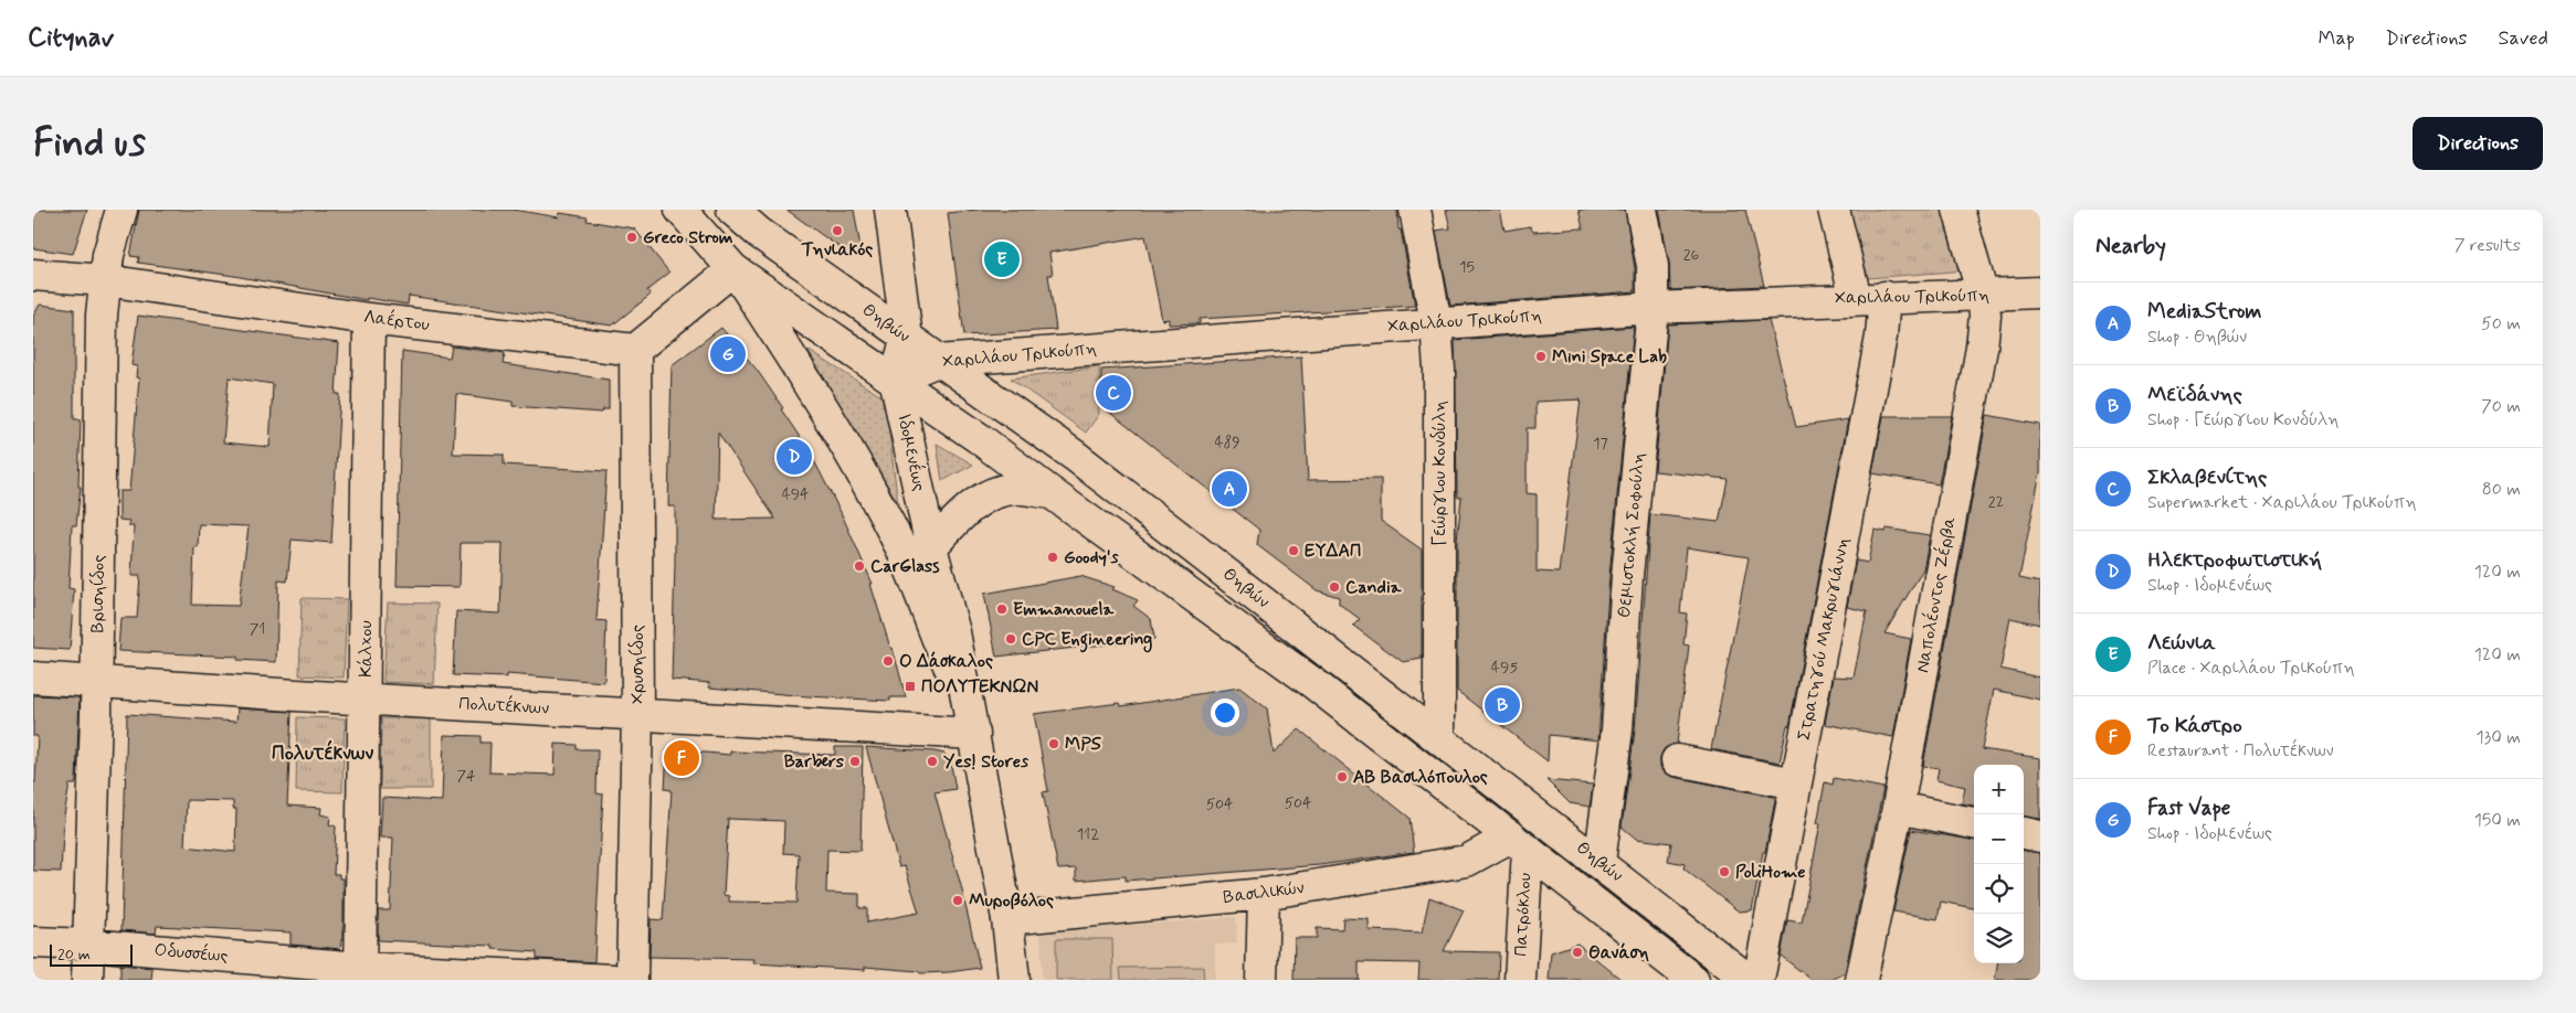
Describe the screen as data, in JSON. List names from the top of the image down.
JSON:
{
  "streets": {
    "street": [
      "Χαριλάου Τρικούπη",
      "Λαέρτου",
      "Θηβών",
      "Ιδομενέως",
      "Γεώργιου Κονδύλη",
      "Θεμιστοκλή Σοφούλη",
      "Βρισηίδος",
      "Ναπολέοντος Ζέρβα",
      "Στρατηγού Μακρυγιάννη",
      "Κάλχου",
      "Χρυσηίδος",
      "Πολυτέκνων",
      "Βασιλικών",
      "Πατρόκλου",
      "Οδυσσέως"
    ]
  },
  "crossings": [
    ["Χαριλάου Τρικούπη", "Θηβών"],
    ["Χαριλάου Τρικούπη", "Ιδομενέως"],
    ["Χαριλάου Τρικούπη", "Γεώργιου Κονδύλη"],
    ["Χαριλάου Τρικούπη", "Θεμιστοκλή Σοφούλη"],
    ["Χαριλάου Τρικούπη", "Ναπολέοντος Ζέρβα"],
    ["Χαριλάου Τρικούπη", "Στρατηγού Μακρυγιάννη"],
    ["Λαέρτου", "Βρισηίδος"],
    ["Λαέρτου", "Κάλχου"],
    ["Λαέρτου", "Χρυσηίδος"],
    ["Θηβών", "Ιδομενέως"],
    ["Θηβών", "Γεώργιου Κονδύλη"],
    ["Θηβών", "Θεμιστοκλή Σοφούλη"],
    ["Θηβών", "Βασιλικών"],
    ["Θηβών", "Πατρόκλου"],
    ["Ιδομενέως", "Πολυτέκνων"],
    ["Ιδομενέως", "Βασιλικών"],
    ["Βρισηίδος", "Πολυτέκνων"],
    ["Βρισηίδος", "Οδυσσέως"],
    ["Κάλχου", "Πολυτέκνων"],
    ["Κάλχου", "Οδυσσέως"],
    ["Χρυσηίδος", "Πολυτέκνων"],
    ["Βασιλικών", "Πατρόκλου"]
  ],
  "districts": ["Πολυτέκνων"],
  "places": {
    "other": [
      "Τηνιακός",
      "Greco Strom",
      "Mini Space Lab",
      "ΕΥΔΑΠ",
      "Goody's",
      "CarGlass",
      "Candia",
      "Emmanouela",
      "CPC Engineering",
      "Ο Δάσκαλος",
      "MPS",
      "Barbers",
      "Yes! Stores",
      "ΑΒ Βασιλόπουλος",
      "PoliHome",
      "Μυροβόλος",
      "Θανάση"
    ],
    "transit": ["ΠΟΛΥΤΕΚΝΩΝ"]
  },
  "house_numbers": [
    "26",
    "15",
    "489",
    "17",
    "494",
    "22",
    "71",
    "495",
    "74",
    "504",
    "504",
    "112"
  ],
  "scale_bar": "20 m",
  "page": {
    "header": "Citynav",
    "nav": ["Map", "Directions", "Saved"],
    "buttons": "Directions",
    "title": "Find us",
    "heading": ["Nearby", "7 results"],
    "pins": [
      "E",
      "G",
      "C",
      "D",
      "A",
      "B",
      "F"
    ],
    "list": [
      {
        "mark": "A",
        "name": "MediaStrom",
        "note": "Shop · Θηβών",
        "value": "50 m"
      },
      {
        "mark": "B",
        "name": "Μεϊδάνης",
        "note": "Shop · Γεώργιου Κονδύλη",
        "value": "70 m"
      },
      {
        "mark": "C",
        "name": "Σκλαβενίτης",
        "note": "Supermarket · Χαριλάου Τρικούπη",
        "value": "80 m"
      },
      {
        "mark": "D",
        "name": "Ηλεκτροφωτιστική",
        "note": "Shop · Ιδομενέως",
        "value": "120 m"
      },
      {
        "mark": "E",
        "name": "Λεώνια",
        "note": "Place · Χαριλάου Τρικούπη",
        "value": "120 m"
      },
      {
        "mark": "F",
        "name": "Το Κάστρο",
        "note": "Restaurant · Πολυτέκνων",
        "value": "130 m"
      },
      {
        "mark": "G",
        "name": "Fast Vape",
        "note": "Shop · Ιδομενέως",
        "value": "150 m"
      }
    ],
    "map_buttons": ["+", "−"],
    "scale": "20 m"
  }
}
